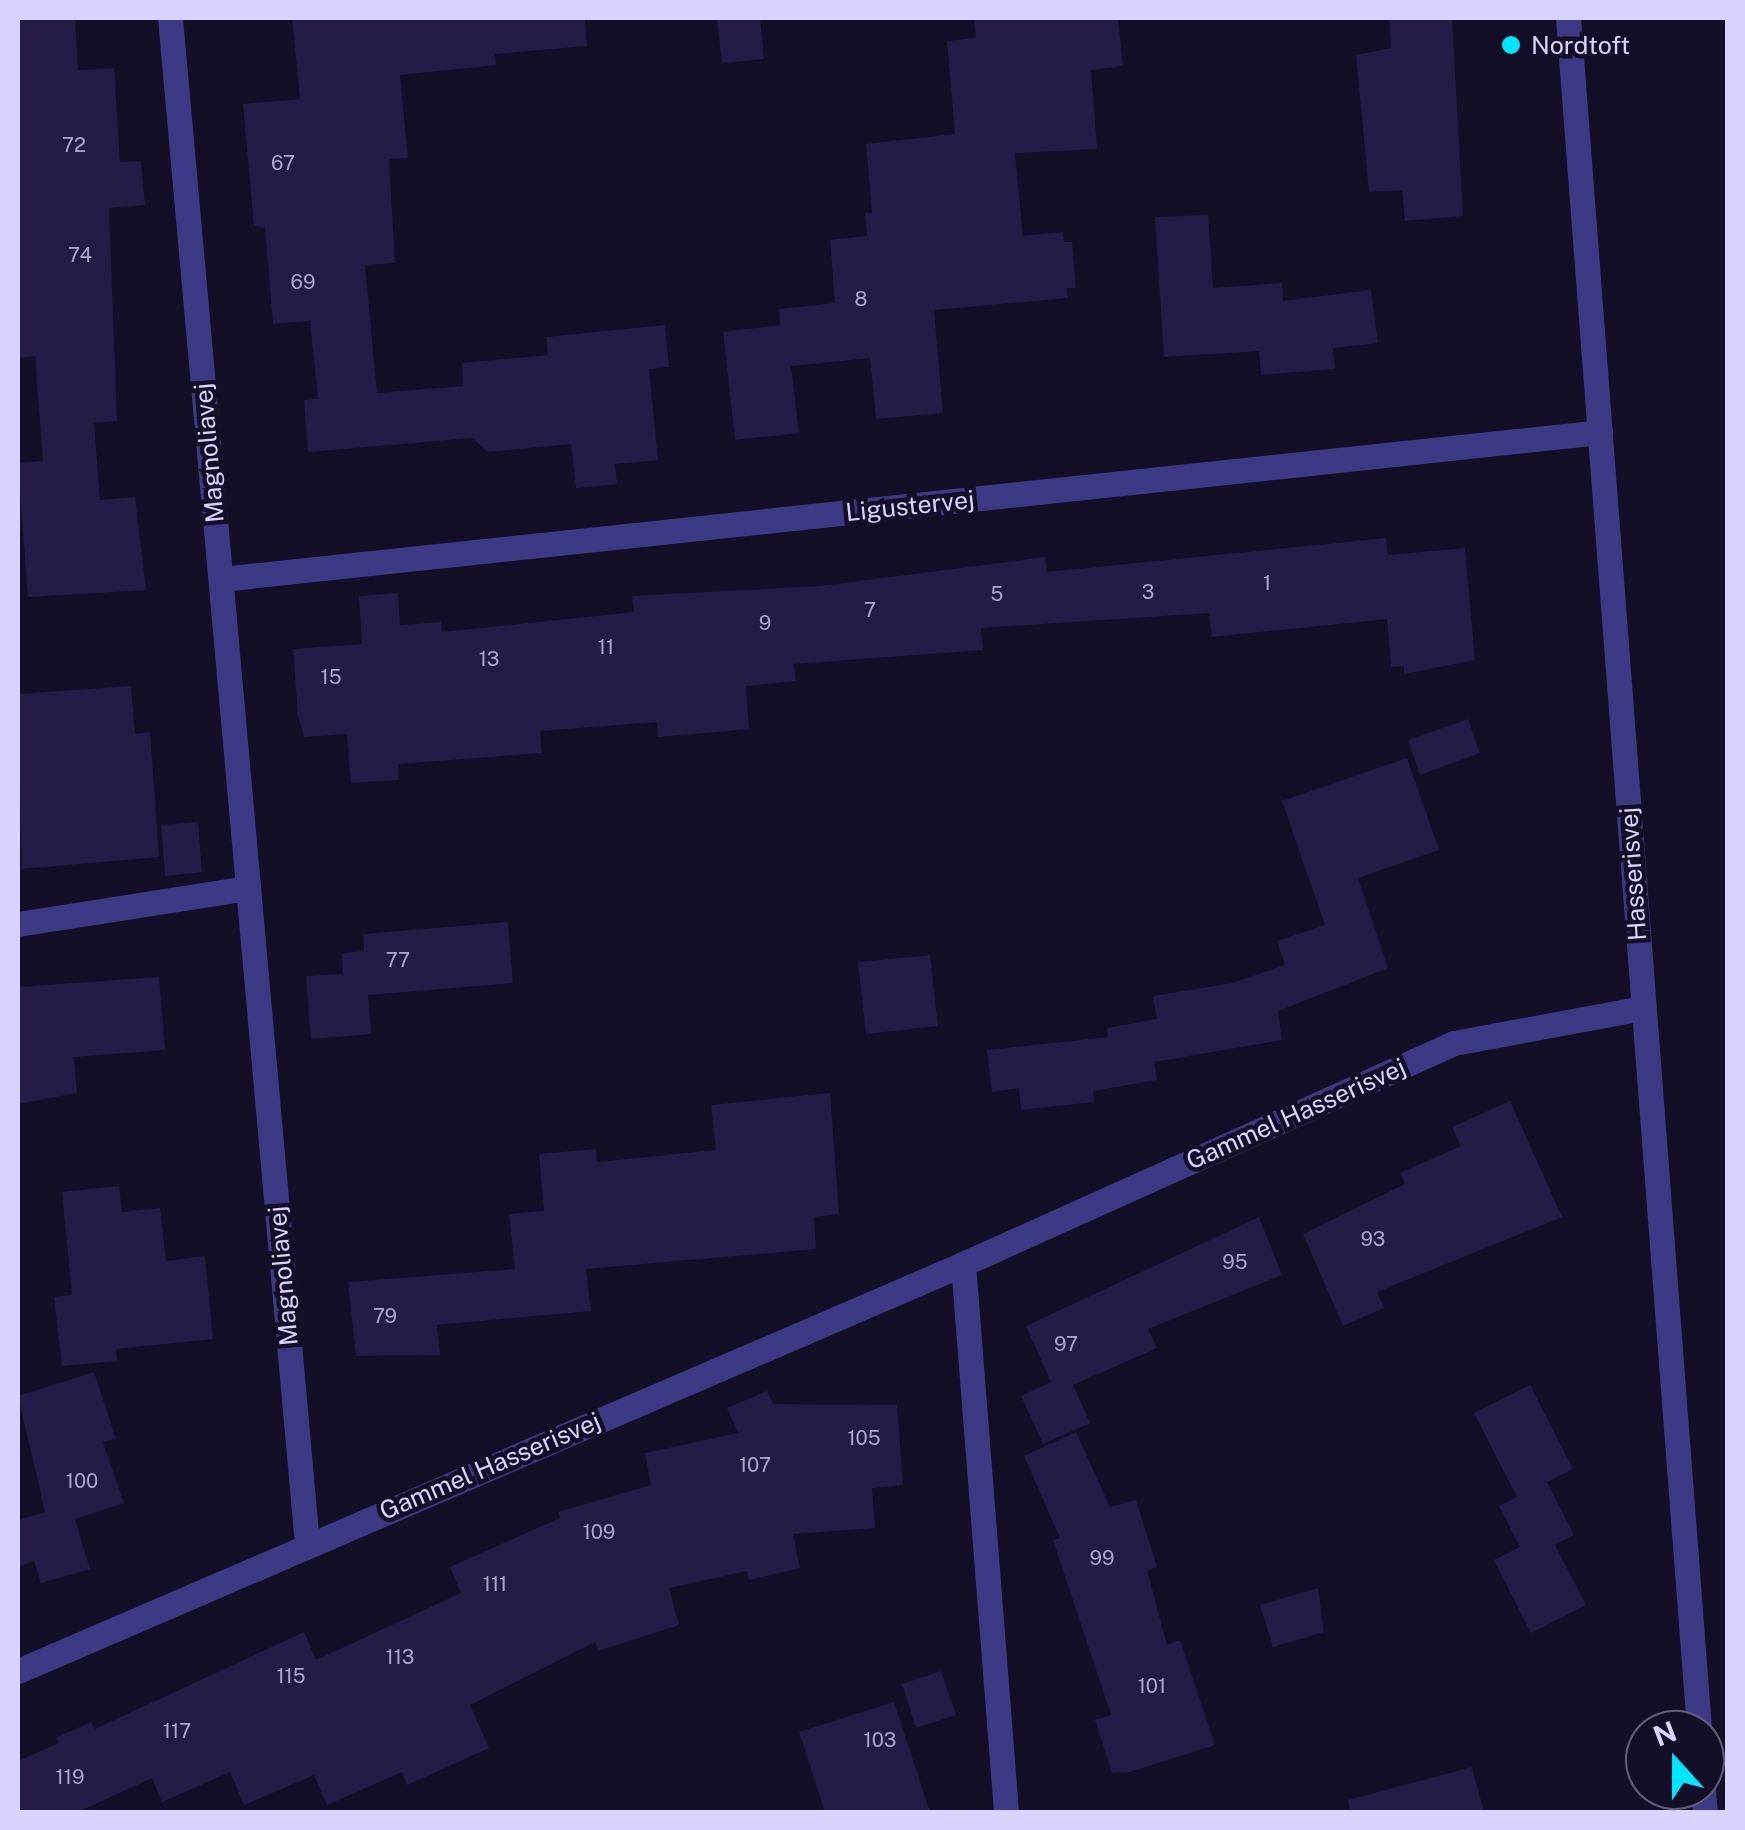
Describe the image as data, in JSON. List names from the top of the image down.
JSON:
{
  "streets": {
    "street": [
      "Magnoliavej",
      "Ligustervej",
      "Hasserisvej",
      "Gammel Hasserisvej"
    ]
  },
  "crossings": [
    ["Magnoliavej", "Ligustervej"],
    ["Magnoliavej", "Gammel Hasserisvej"],
    ["Ligustervej", "Hasserisvej"],
    ["Hasserisvej", "Gammel Hasserisvej"]
  ],
  "places": ["Nordtoft"],
  "house_numbers": [
    "72",
    "67",
    "74",
    "69",
    "8",
    "1",
    "3",
    "5",
    "7",
    "9",
    "11",
    "13",
    "15",
    "77",
    "93",
    "95",
    "79",
    "97",
    "105",
    "107",
    "100",
    "109",
    "99",
    "111",
    "113",
    "115",
    "101",
    "117",
    "103",
    "119"
  ],
  "north": "top"
}
